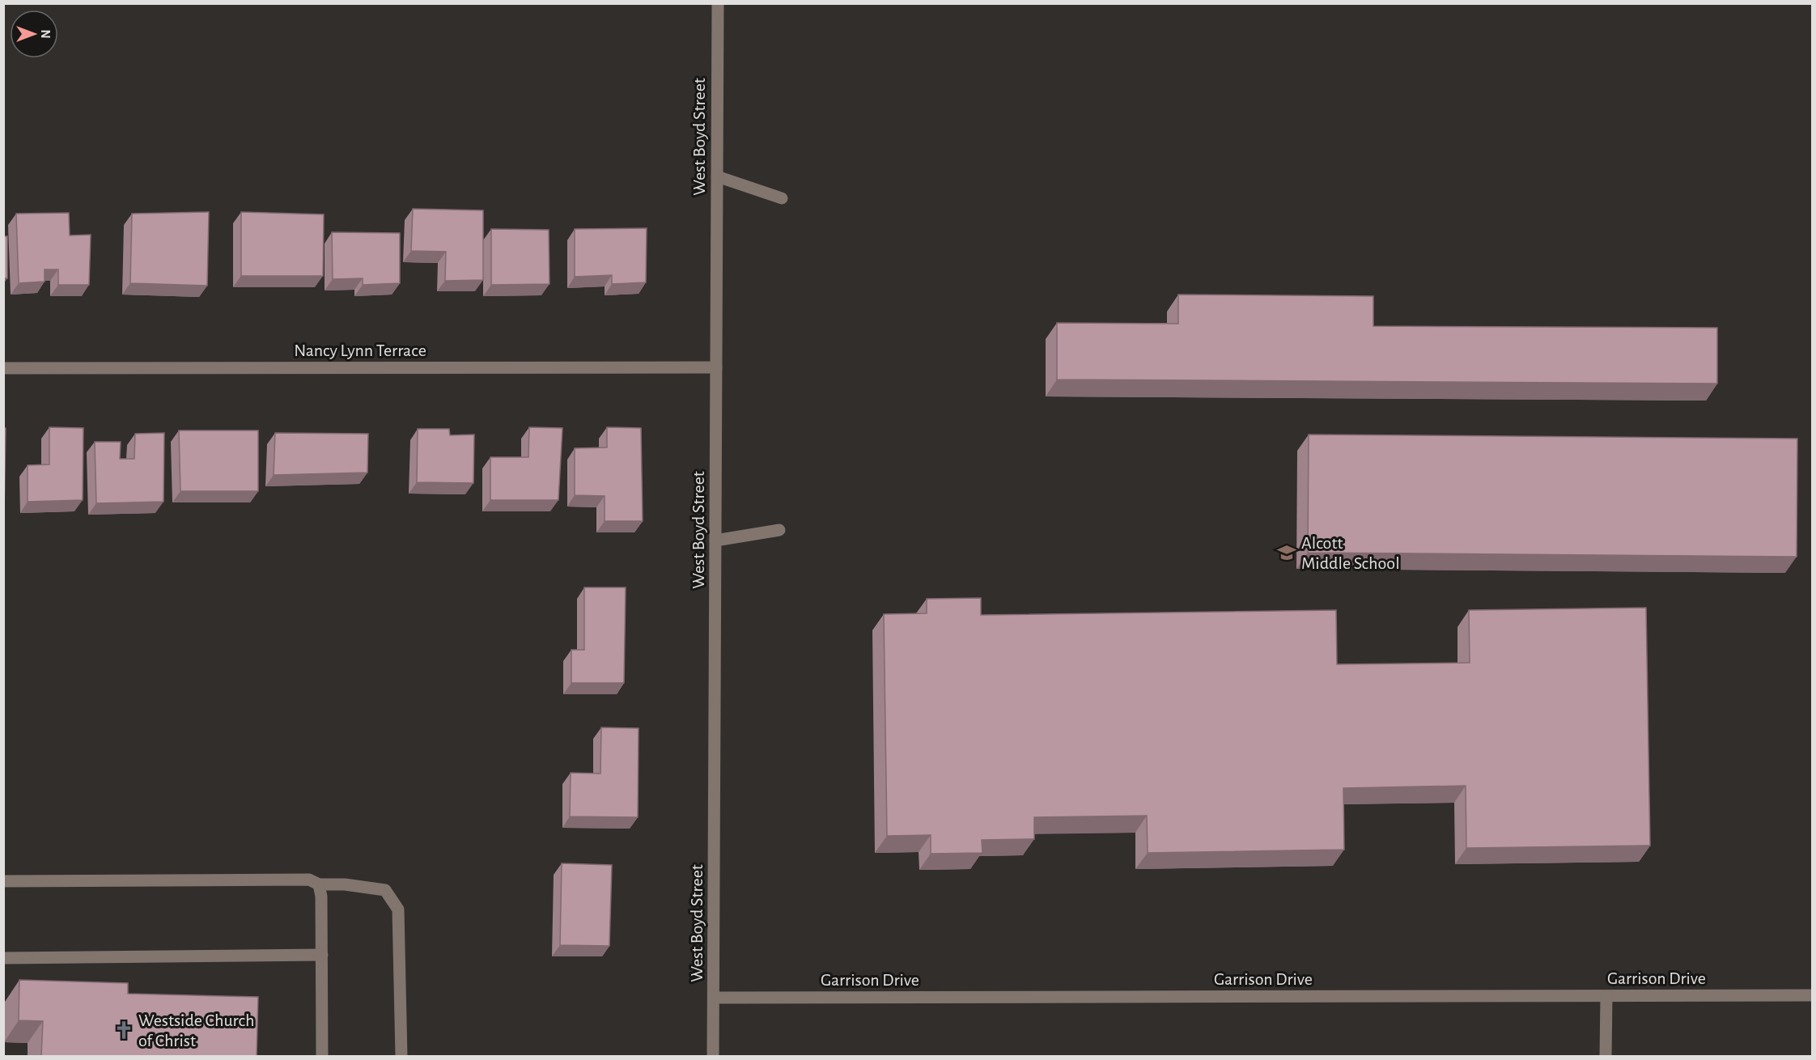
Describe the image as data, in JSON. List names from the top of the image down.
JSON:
{
  "streets": {
    "street": ["West Boyd Street", "Nancy Lynn Terrace", "Garrison Drive"]
  },
  "crossings": [
    ["West Boyd Street", "Nancy Lynn Terrace"],
    ["West Boyd Street", "Garrison Drive"]
  ],
  "places": {
    "school or university": ["Alcott Middle School"],
    "church": ["Westside Church of Christ"]
  },
  "north": "right"
}
